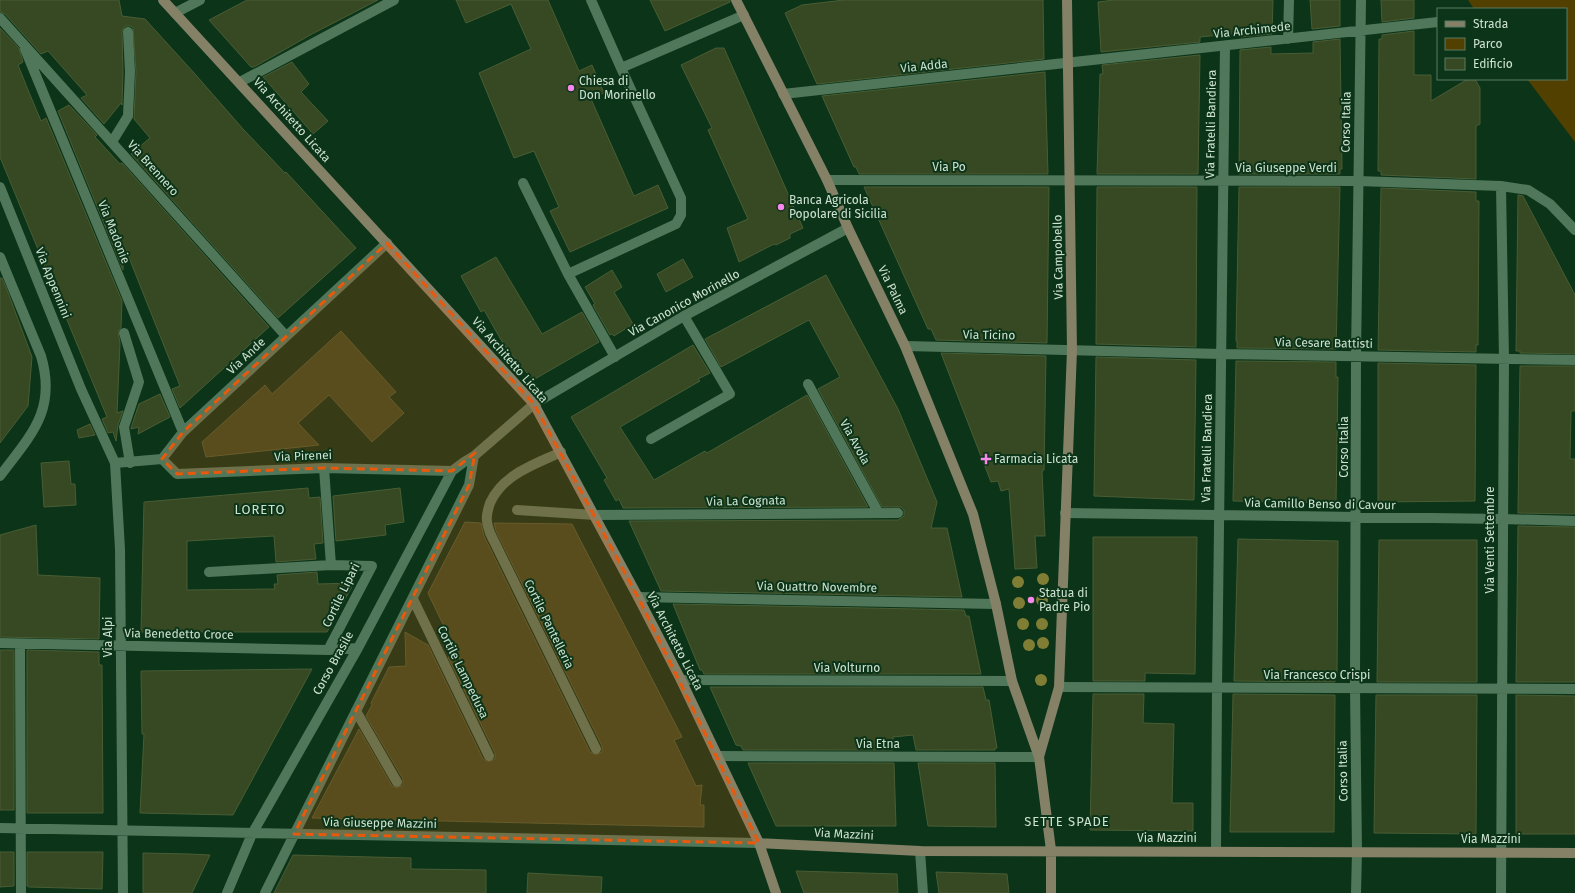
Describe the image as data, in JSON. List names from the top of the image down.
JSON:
{
  "streets": {
    "main road": [
      "Via Architetto Licata",
      "Via Campobello",
      "Via Palma",
      "Via Mazzini"
    ],
    "street": [
      "Via Archimede",
      "Via Adda",
      "Corso Italia",
      "Via Fratelli Bandiera",
      "Via Po",
      "Via Brennero",
      "Via Giuseppe Verdi",
      "Via Madonie",
      "Via Appennini",
      "Via Canonico Morinello",
      "Via Ticino",
      "Via Cesare Battisti",
      "Via Ande",
      "Via Avola",
      "Via Pirenei",
      "Via La Cognata",
      "Via Camillo Benso di Cavour",
      "Via Venti Settembre",
      "Via Quattro Novembre",
      "Cortile Lipari",
      "Cortile Pantelleria",
      "Via Benedetto Croce",
      "Via Alpi",
      "Corso Brasile",
      "Via Volturno",
      "Cortile Lampedusa",
      "Via Francesco Crispi",
      "Via Etna",
      "Via Giuseppe Mazzini"
    ]
  },
  "crossings": [
    ["Via Archimede", "Via Adda"],
    ["Via Archimede", "Corso Italia"],
    ["Via Archimede", "Via Fratelli Bandiera"],
    ["Via Archimede", "Via Campobello"],
    ["Via Adda", "Via Campobello"],
    ["Via Adda", "Via Palma"],
    ["Via Architetto Licata", "Via Canonico Morinello"],
    ["Via Architetto Licata", "Via Ande"],
    ["Via Architetto Licata", "Via La Cognata"],
    ["Via Architetto Licata", "Via Quattro Novembre"],
    ["Via Architetto Licata", "Cortile Pantelleria"],
    ["Via Architetto Licata", "Corso Brasile"],
    ["Via Architetto Licata", "Via Volturno"],
    ["Via Architetto Licata", "Via Etna"],
    ["Via Architetto Licata", "Via Giuseppe Mazzini"],
    ["Via Architetto Licata", "Via Mazzini"],
    ["Corso Italia", "Via Giuseppe Verdi"],
    ["Corso Italia", "Via Cesare Battisti"],
    ["Corso Italia", "Via Camillo Benso di Cavour"],
    ["Corso Italia", "Via Francesco Crispi"],
    ["Corso Italia", "Via Mazzini"],
    ["Via Fratelli Bandiera", "Via Giuseppe Verdi"],
    ["Via Fratelli Bandiera", "Via Cesare Battisti"],
    ["Via Fratelli Bandiera", "Via Camillo Benso di Cavour"],
    ["Via Fratelli Bandiera", "Via Francesco Crispi"],
    ["Via Fratelli Bandiera", "Via Mazzini"],
    ["Via Po", "Via Giuseppe Verdi"],
    ["Via Po", "Via Campobello"],
    ["Via Po", "Via Palma"],
    ["Via Brennero", "Via Madonie"],
    ["Via Brennero", "Via Ande"],
    ["Via Giuseppe Verdi", "Via Campobello"],
    ["Via Giuseppe Verdi", "Via Venti Settembre"],
    ["Via Madonie", "Via Ande"],
    ["Via Campobello", "Via Palma"],
    ["Via Campobello", "Via Ticino"],
    ["Via Campobello", "Via Cesare Battisti"],
    ["Via Campobello", "Via Camillo Benso di Cavour"],
    ["Via Campobello", "Via Francesco Crispi"],
    ["Via Campobello", "Via Etna"],
    ["Via Appennini", "Via Alpi"],
    ["Via Palma", "Via Canonico Morinello"],
    ["Via Palma", "Via Ticino"],
    ["Via Palma", "Via Quattro Novembre"],
    ["Via Palma", "Via Volturno"],
    ["Via Palma", "Via Etna"],
    ["Via Canonico Morinello", "Corso Brasile"],
    ["Via Ticino", "Via Cesare Battisti"],
    ["Via Cesare Battisti", "Via Venti Settembre"],
    ["Via Ande", "Via Pirenei"],
    ["Via Avola", "Via La Cognata"],
    ["Via Pirenei", "Cortile Lipari"],
    ["Via Pirenei", "Corso Brasile"],
    ["Via Camillo Benso di Cavour", "Via Venti Settembre"],
    ["Via Venti Settembre", "Via Francesco Crispi"],
    ["Via Venti Settembre", "Via Mazzini"],
    ["Cortile Lipari", "Via Benedetto Croce"],
    ["Via Benedetto Croce", "Via Alpi"],
    ["Via Benedetto Croce", "Corso Brasile"],
    ["Via Alpi", "Via Giuseppe Mazzini"],
    ["Corso Brasile", "Via Giuseppe Mazzini"],
    ["Via Giuseppe Mazzini", "Via Mazzini"]
  ],
  "districts": ["LORETO", "SETTE SPADE"],
  "places": {
    "other": ["Chiesa di Don Morinello", "Banca Agricola Popolare di Sicilia", "Statua di Padre Pio"],
    "health": ["Farmacia Licata"]
  },
  "legend": ["Strada", "Parco", "Edificio"]
}
